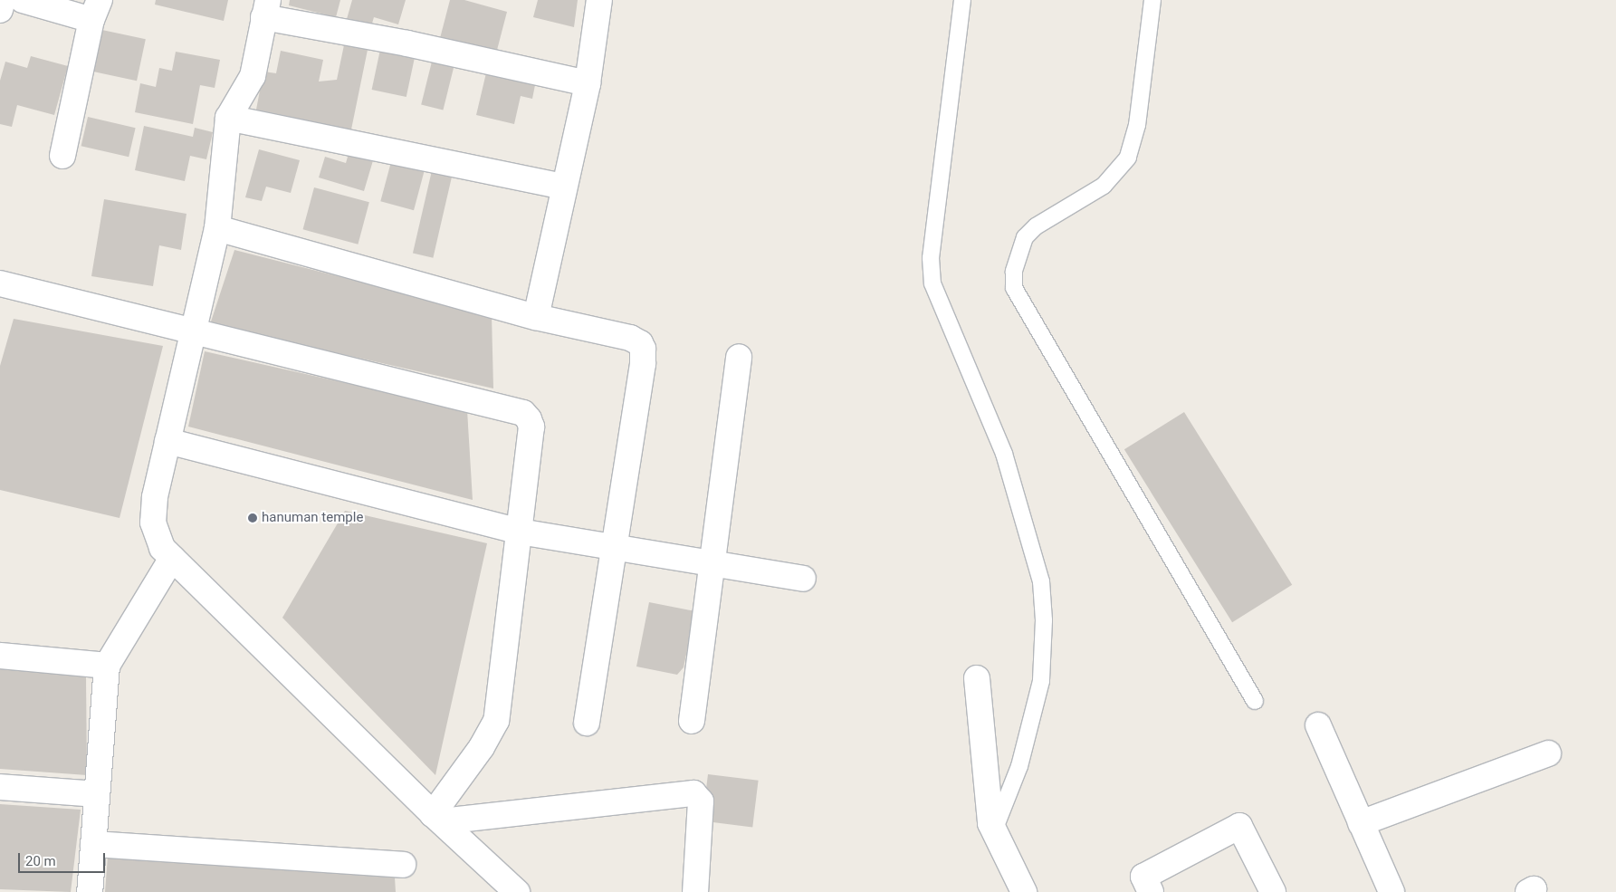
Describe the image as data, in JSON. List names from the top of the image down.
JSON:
{
  "places": ["hanuman temple"],
  "scale_bar": "20 m"
}
